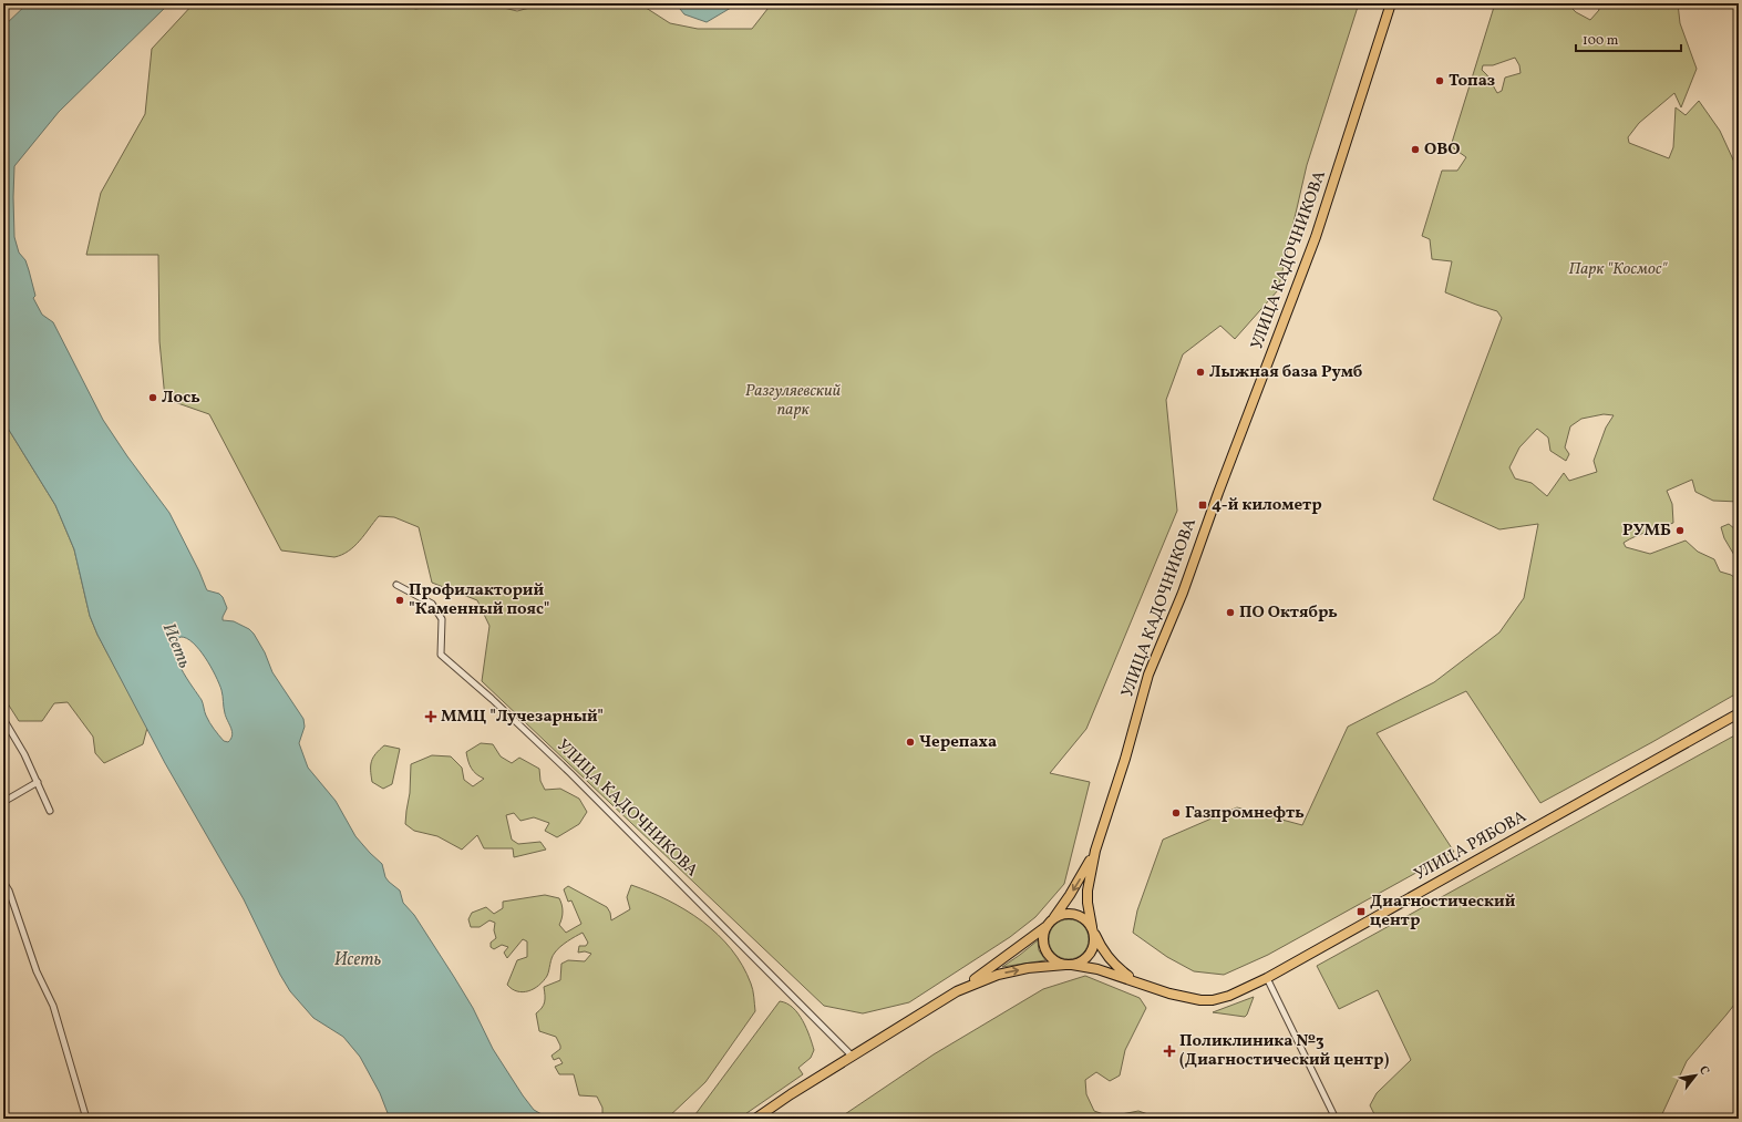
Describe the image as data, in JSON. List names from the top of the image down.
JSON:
{
  "streets": {
    "main road": ["УЛИЦА КАДОЧНИКОВА", "УЛИЦА РЯБОВА"]
  },
  "water": ["Исеть"],
  "parks": ["Парк \"Космос\"", "Разгуляевский парк"],
  "places": {
    "other": [
      "Топаз",
      "ОВО",
      "Лыжная база Румб",
      "Лось",
      "РУМБ",
      "Профилакторий \"Каменный пояс\"",
      "ПО Октябрь",
      "Черепаха",
      "Газпромнефть"
    ],
    "transit": ["4-й километр", "Диагностический центр"],
    "health": ["ММЦ \"Лучезарный\"", "Поликлиника №3 (Диагностический центр)"]
  },
  "scale_bar": "100 m",
  "north": "top right"
}
